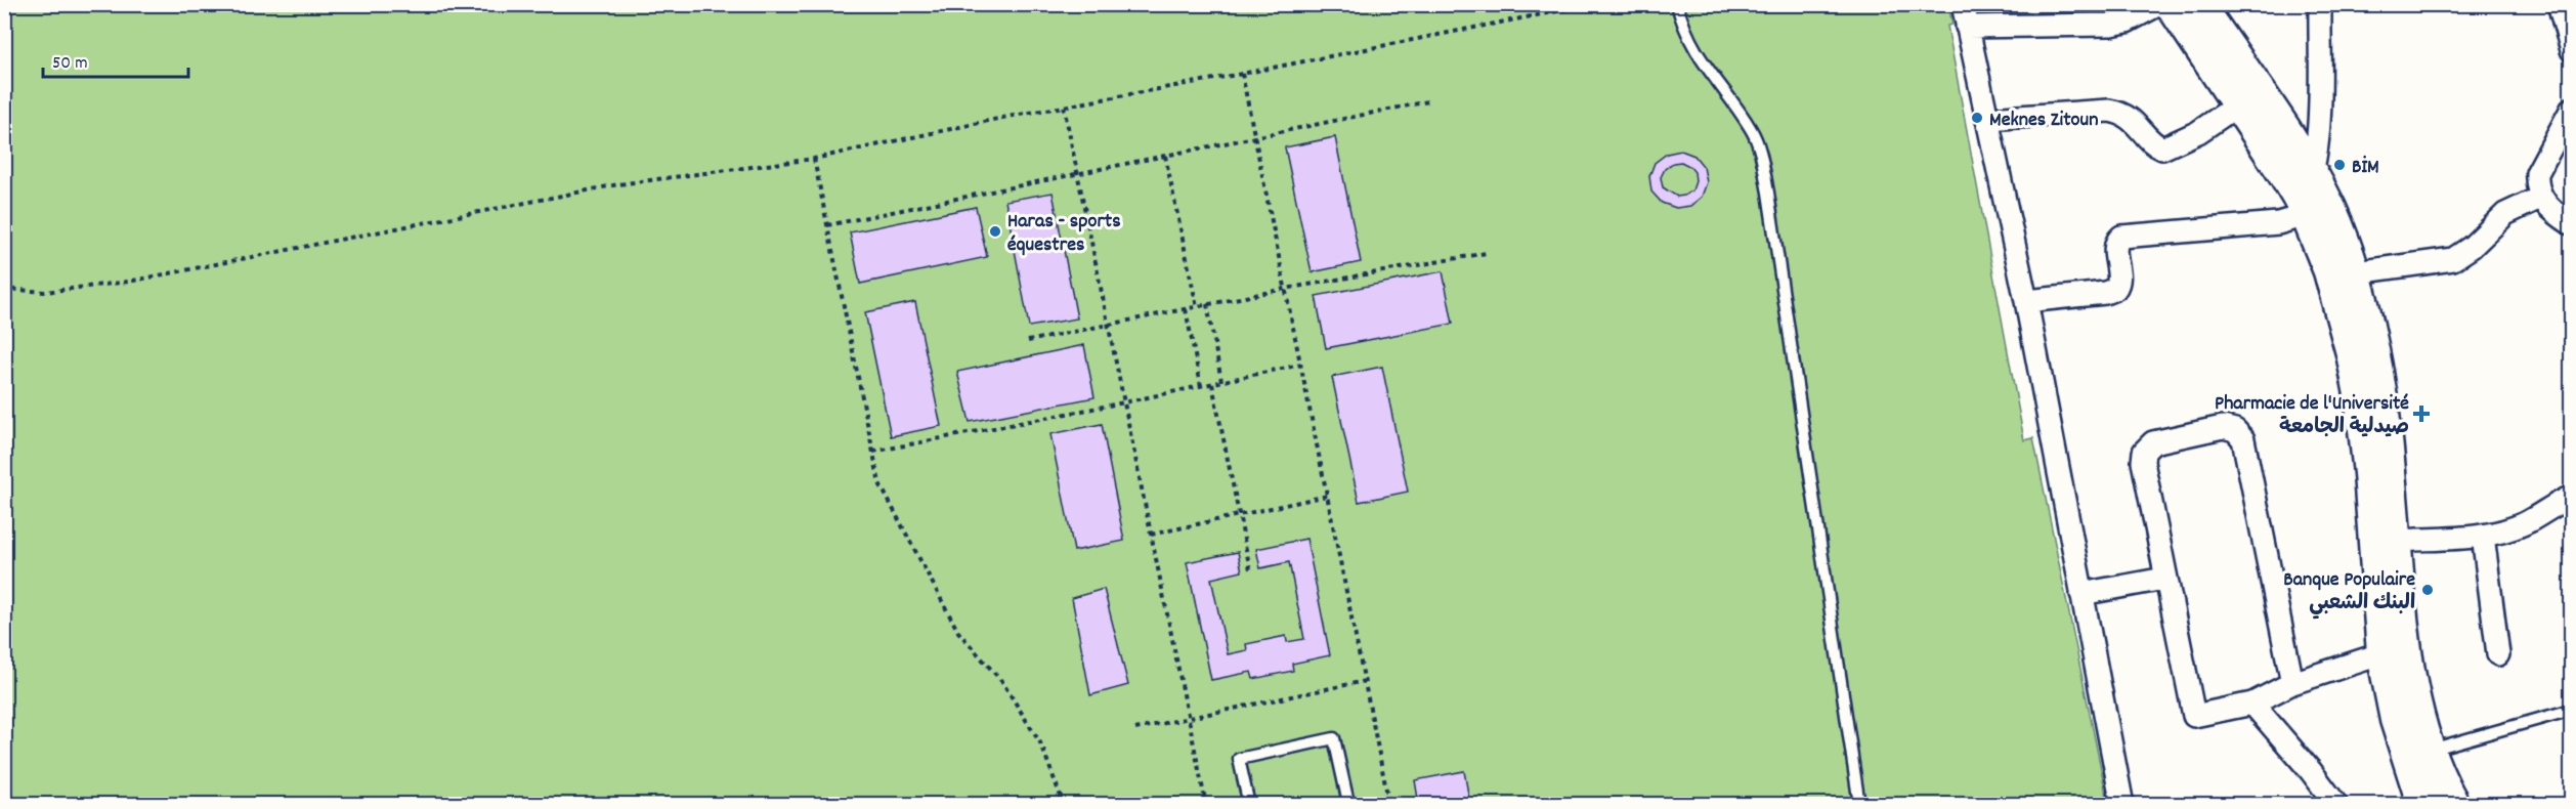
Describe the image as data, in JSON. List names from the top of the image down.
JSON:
{
  "places": {
    "other": [
      "Meknes Zitoun",
      "BİM",
      "Haras - sports équestres",
      "Banque Populaire البنك الشعبي"
    ],
    "health": ["Pharmacie de l'Université صيدلية الجامعة"]
  },
  "scale_bar": "50 m"
}
